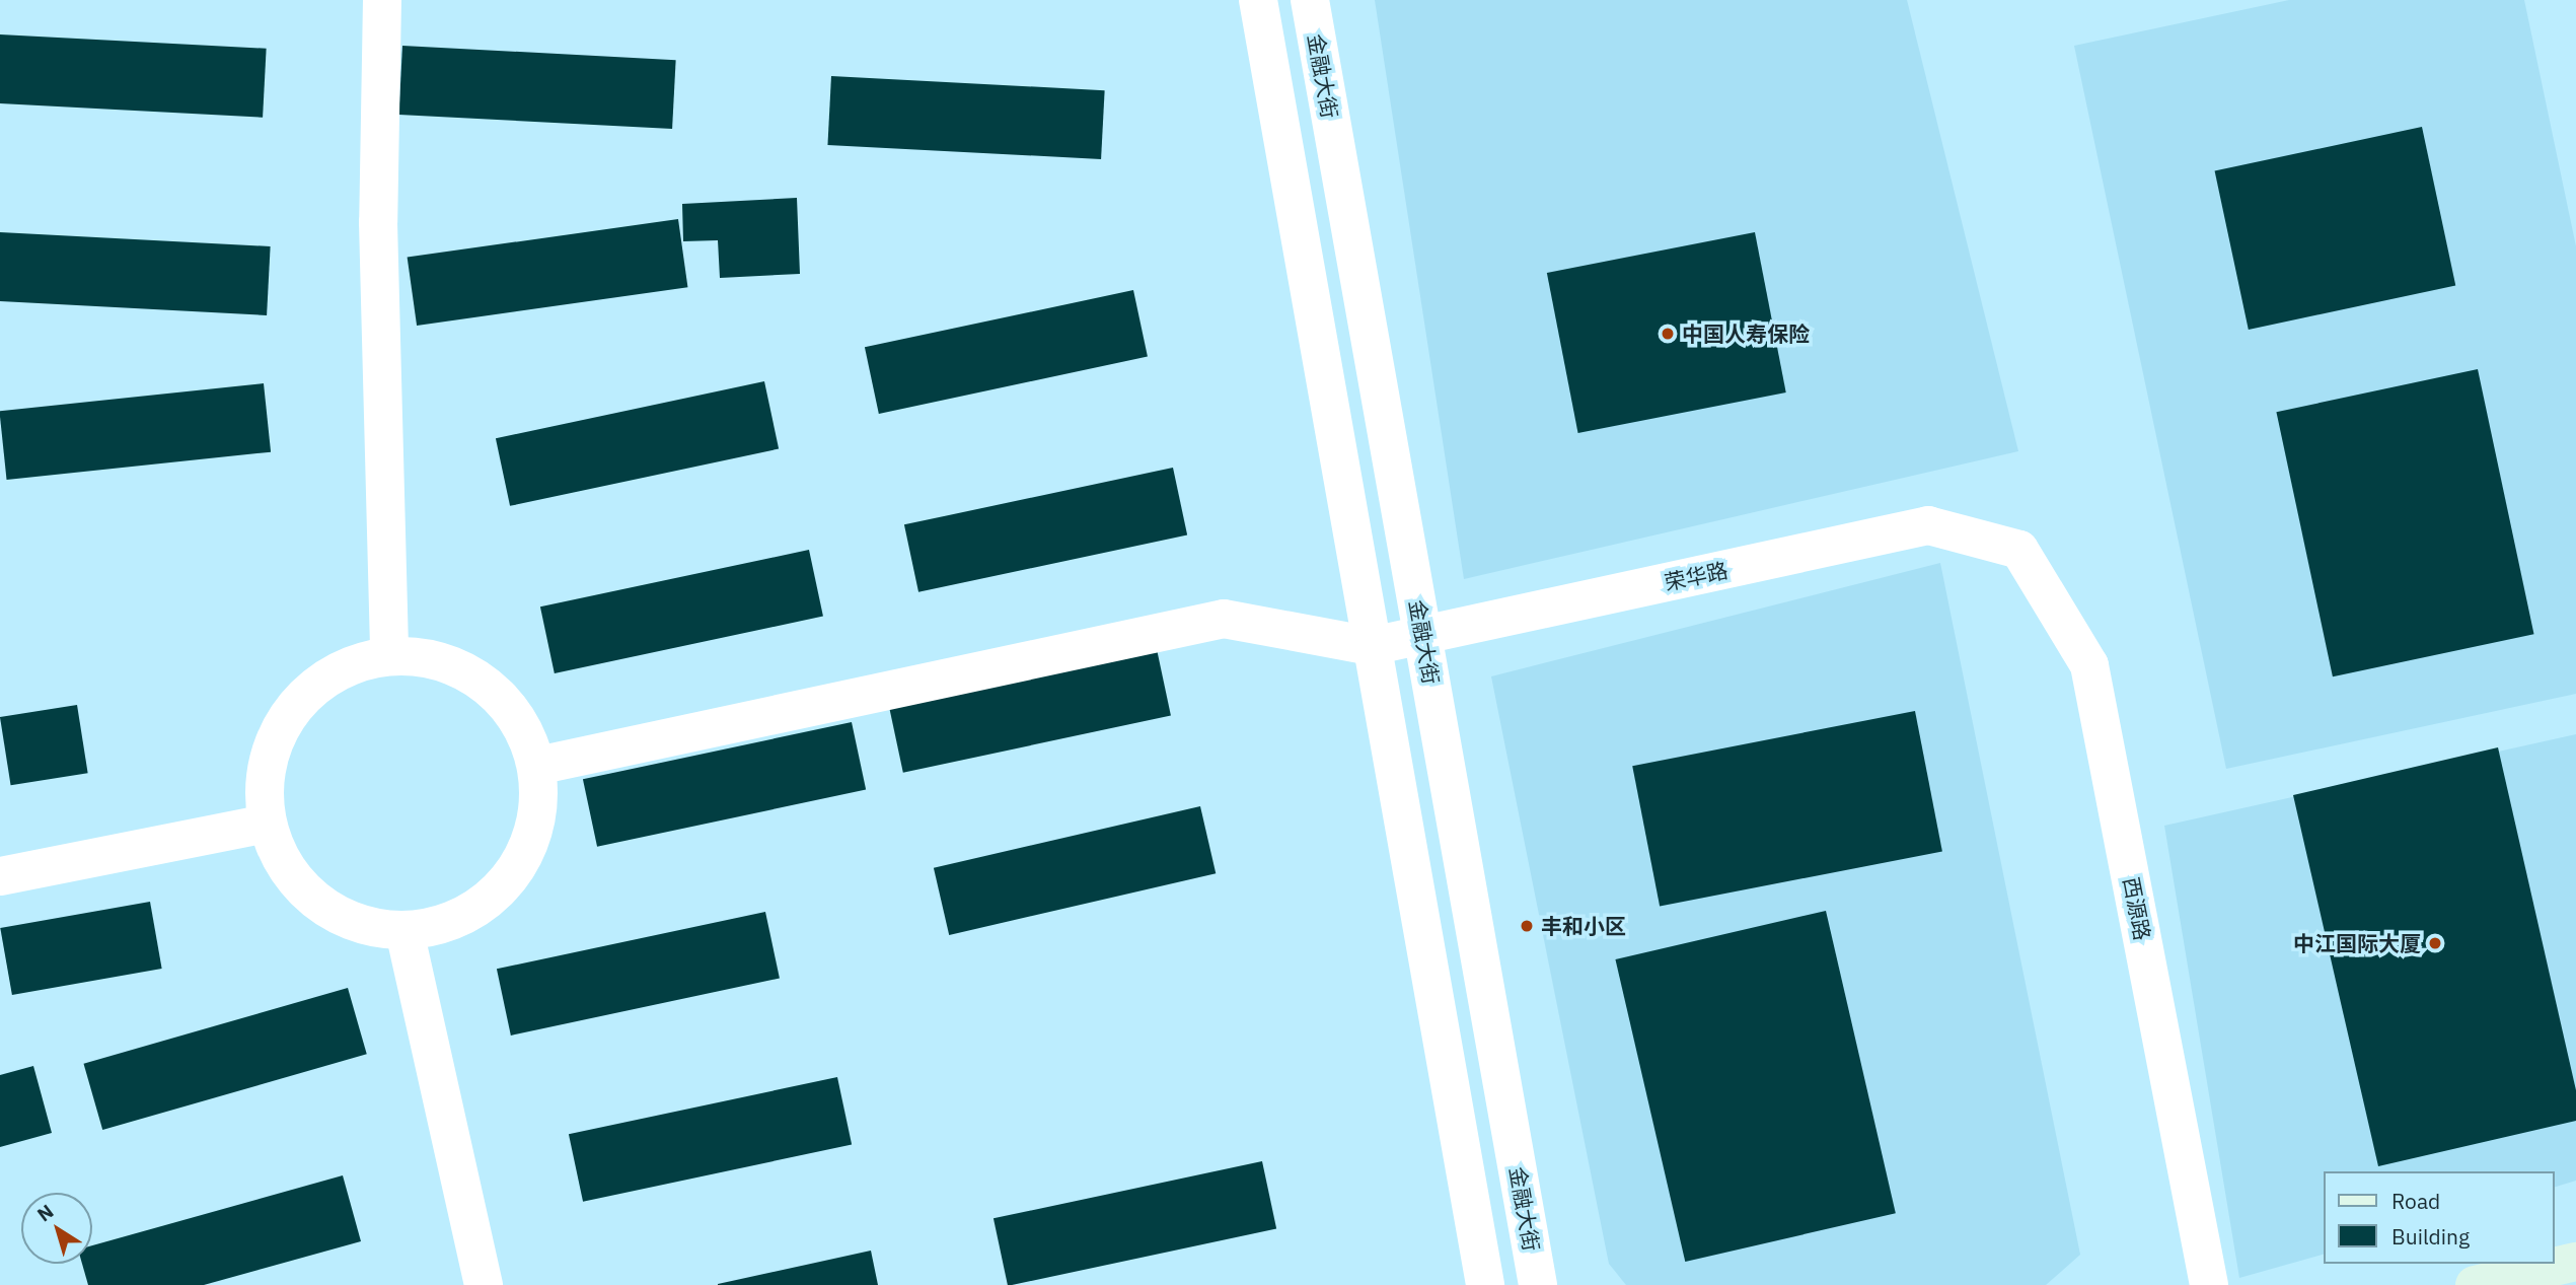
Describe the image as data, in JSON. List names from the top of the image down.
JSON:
{
  "streets": {
    "street": ["金融大街", "荣华路", "西源路"]
  },
  "crossings": [
    ["金融大街", "荣华路"],
    ["荣华路", "西源路"]
  ],
  "places": ["中国人寿保险", "丰和小区", "中江国际大厦"],
  "legend": ["Road", "Building"],
  "north": "top left"
}
